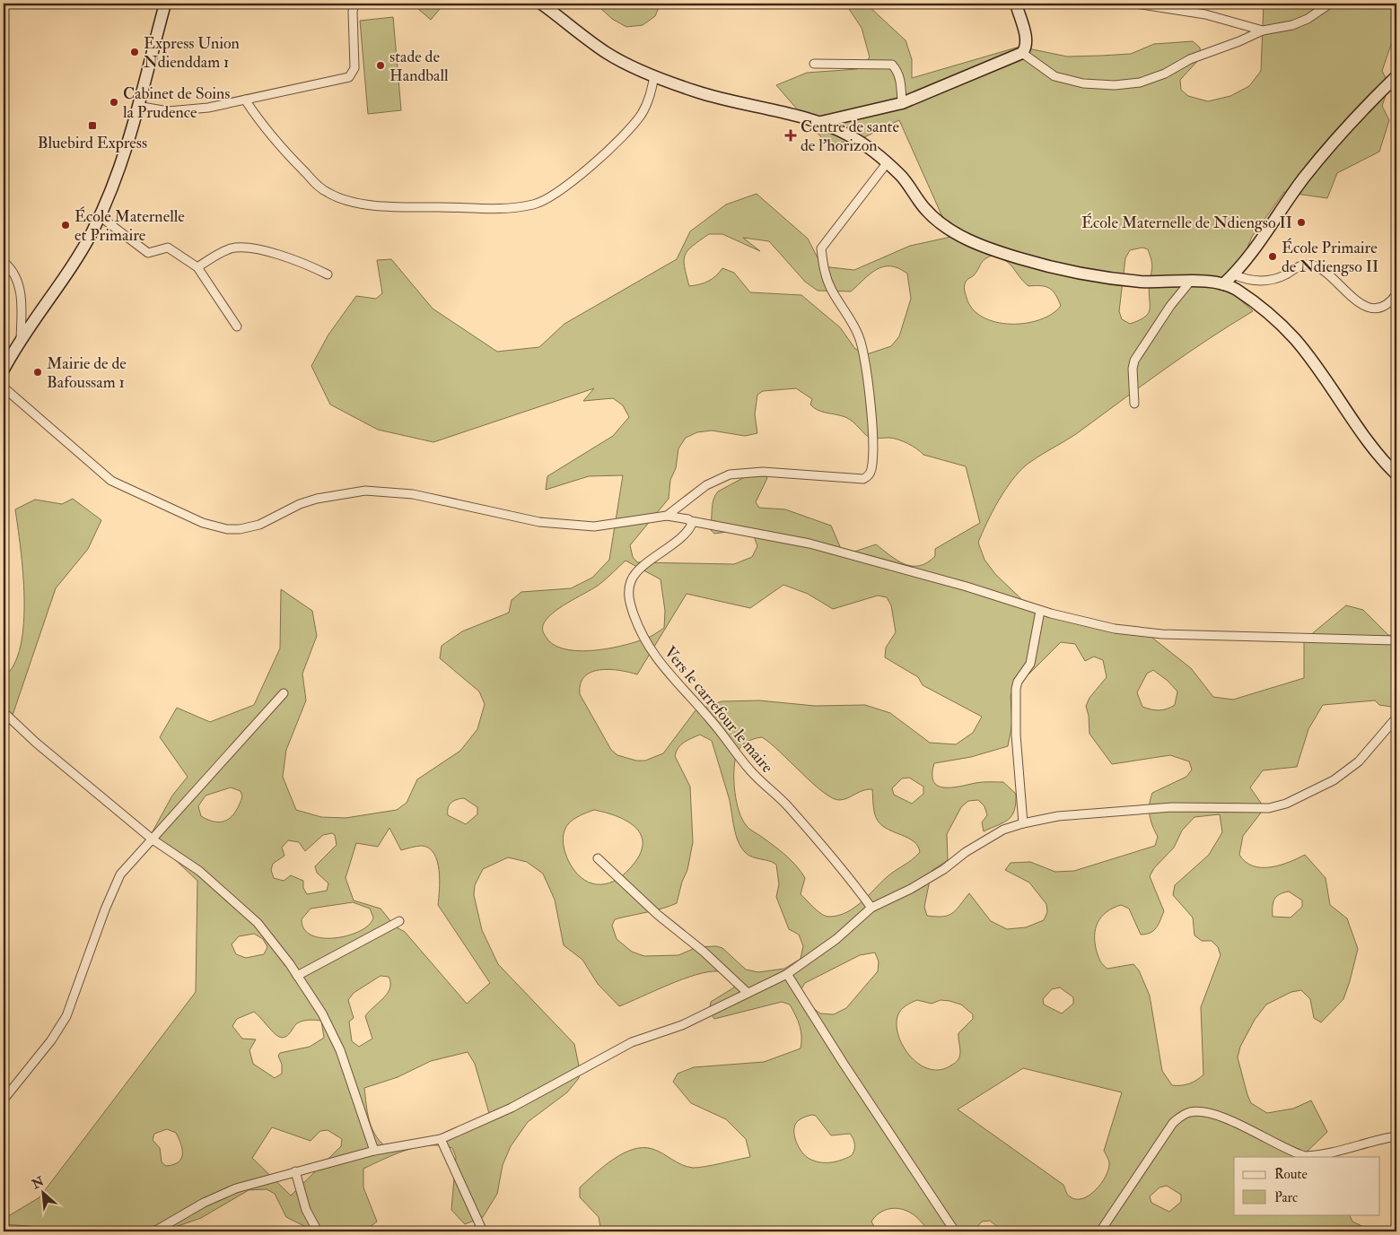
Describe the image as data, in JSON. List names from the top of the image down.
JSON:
{
  "streets": {
    "street": ["Vers le carrefour le maire"]
  },
  "places": {
    "other": [
      "Express Union Ndienddam 1",
      "stade de Handball",
      "Cabinet de Soins la Prudence",
      "École Maternelle de Ndiengso II",
      "École Maternelle et Primaire",
      "École Primaire de Ndiengso II",
      "Mairie de de Bafoussam 1"
    ],
    "transit": ["Bluebird Express"],
    "health": ["Centre de sante de l'horizon"]
  },
  "legend": ["Route", "Parc"],
  "north": "top left"
}
